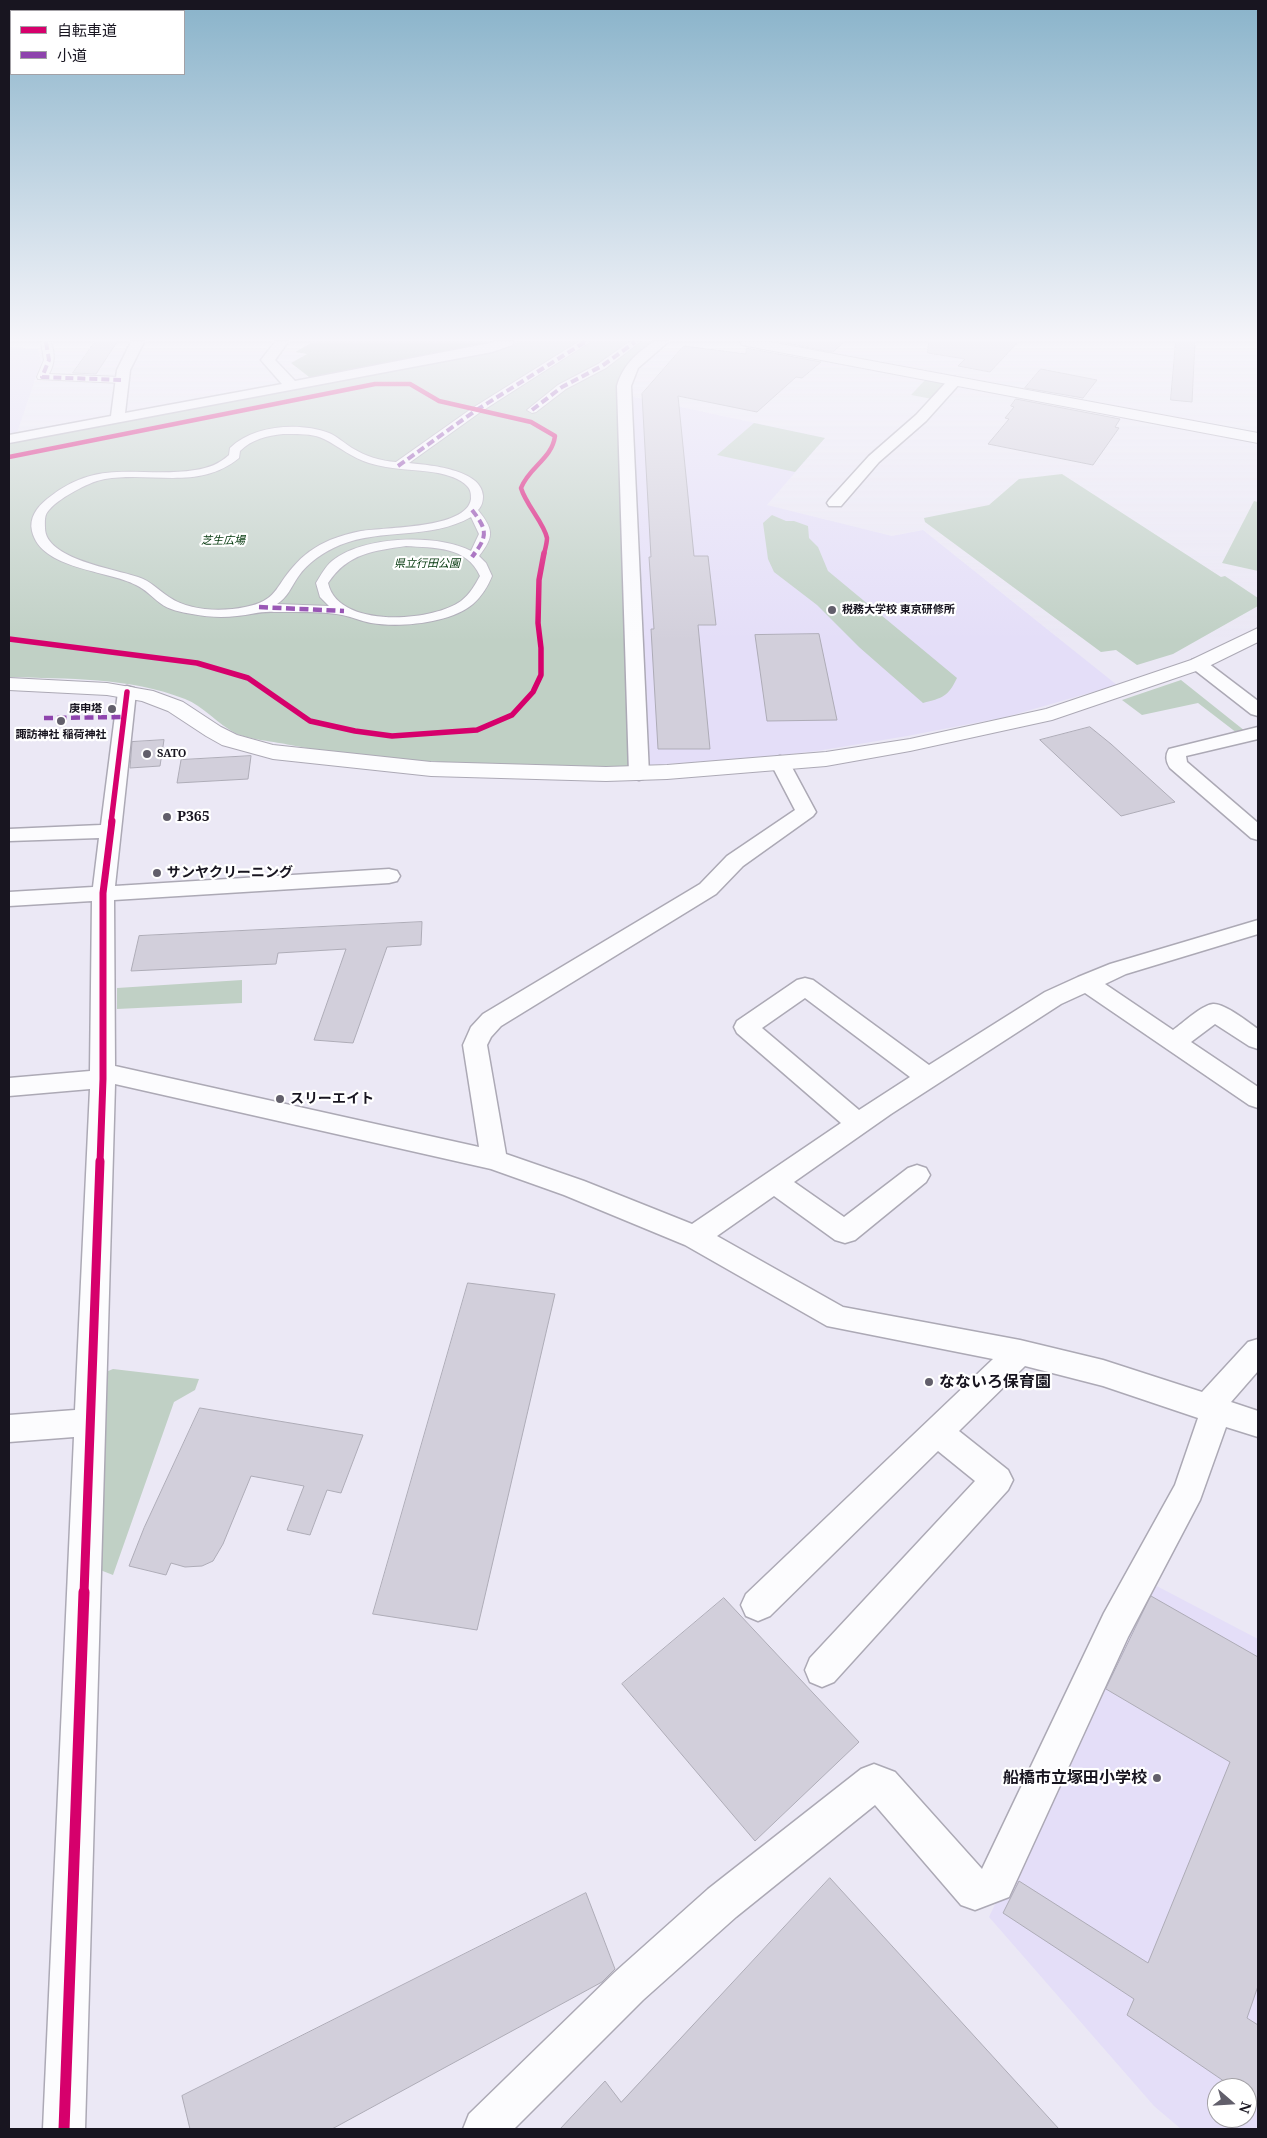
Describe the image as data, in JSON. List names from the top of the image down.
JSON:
{
  "parks": ["芝生広場", "県立行田公園"],
  "places": [
    "税務大学校 東京研修所",
    "庚申塔",
    "諏訪神社 稲荷神社",
    "SATO",
    "P365",
    "サンヤクリーニング",
    "スリーエイト",
    "なないろ保育園",
    "船橋市立塚田小学校"
  ],
  "legend": ["自転車道", "小道"],
  "north": "right"
}
